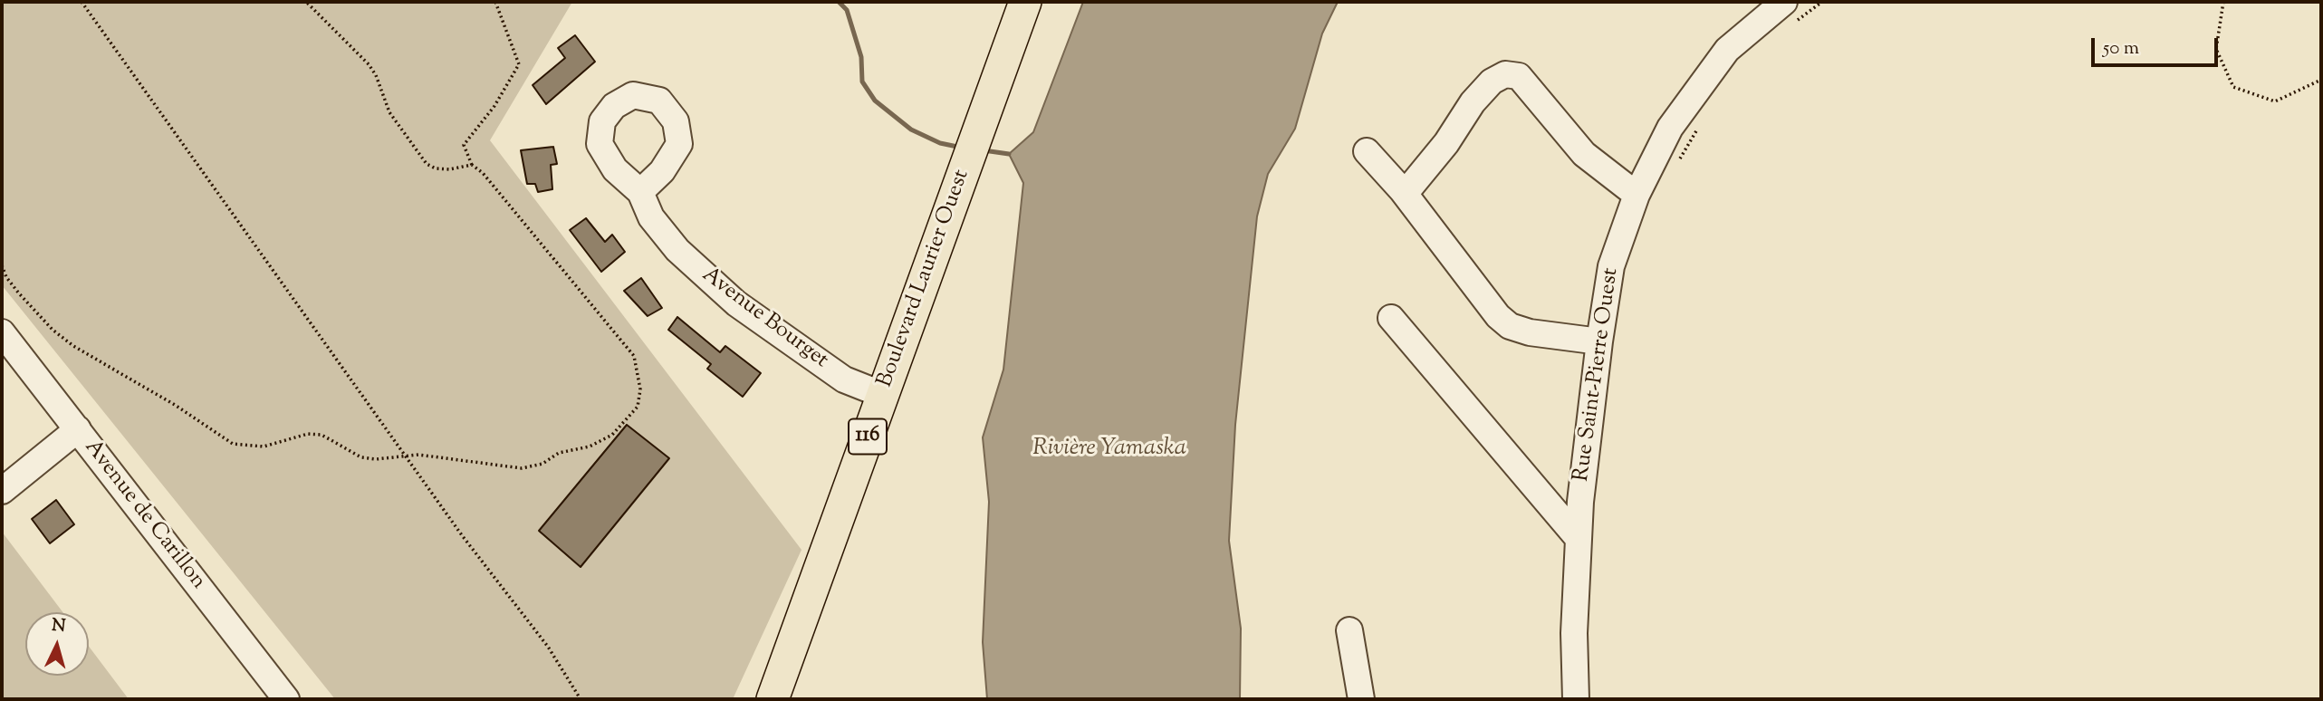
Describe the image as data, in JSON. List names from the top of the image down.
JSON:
{
  "streets": {
    "main road": ["Boulevard Laurier Ouest", "116"],
    "street": ["Avenue Bourget", "Rue Saint-Pierre Ouest", "Avenue de Carillon"]
  },
  "crossings": [
    ["Boulevard Laurier Ouest", "Avenue Bourget"]
  ],
  "water": ["Rivière Yamaska"],
  "scale_bar": "50 m",
  "north": "top"
}
